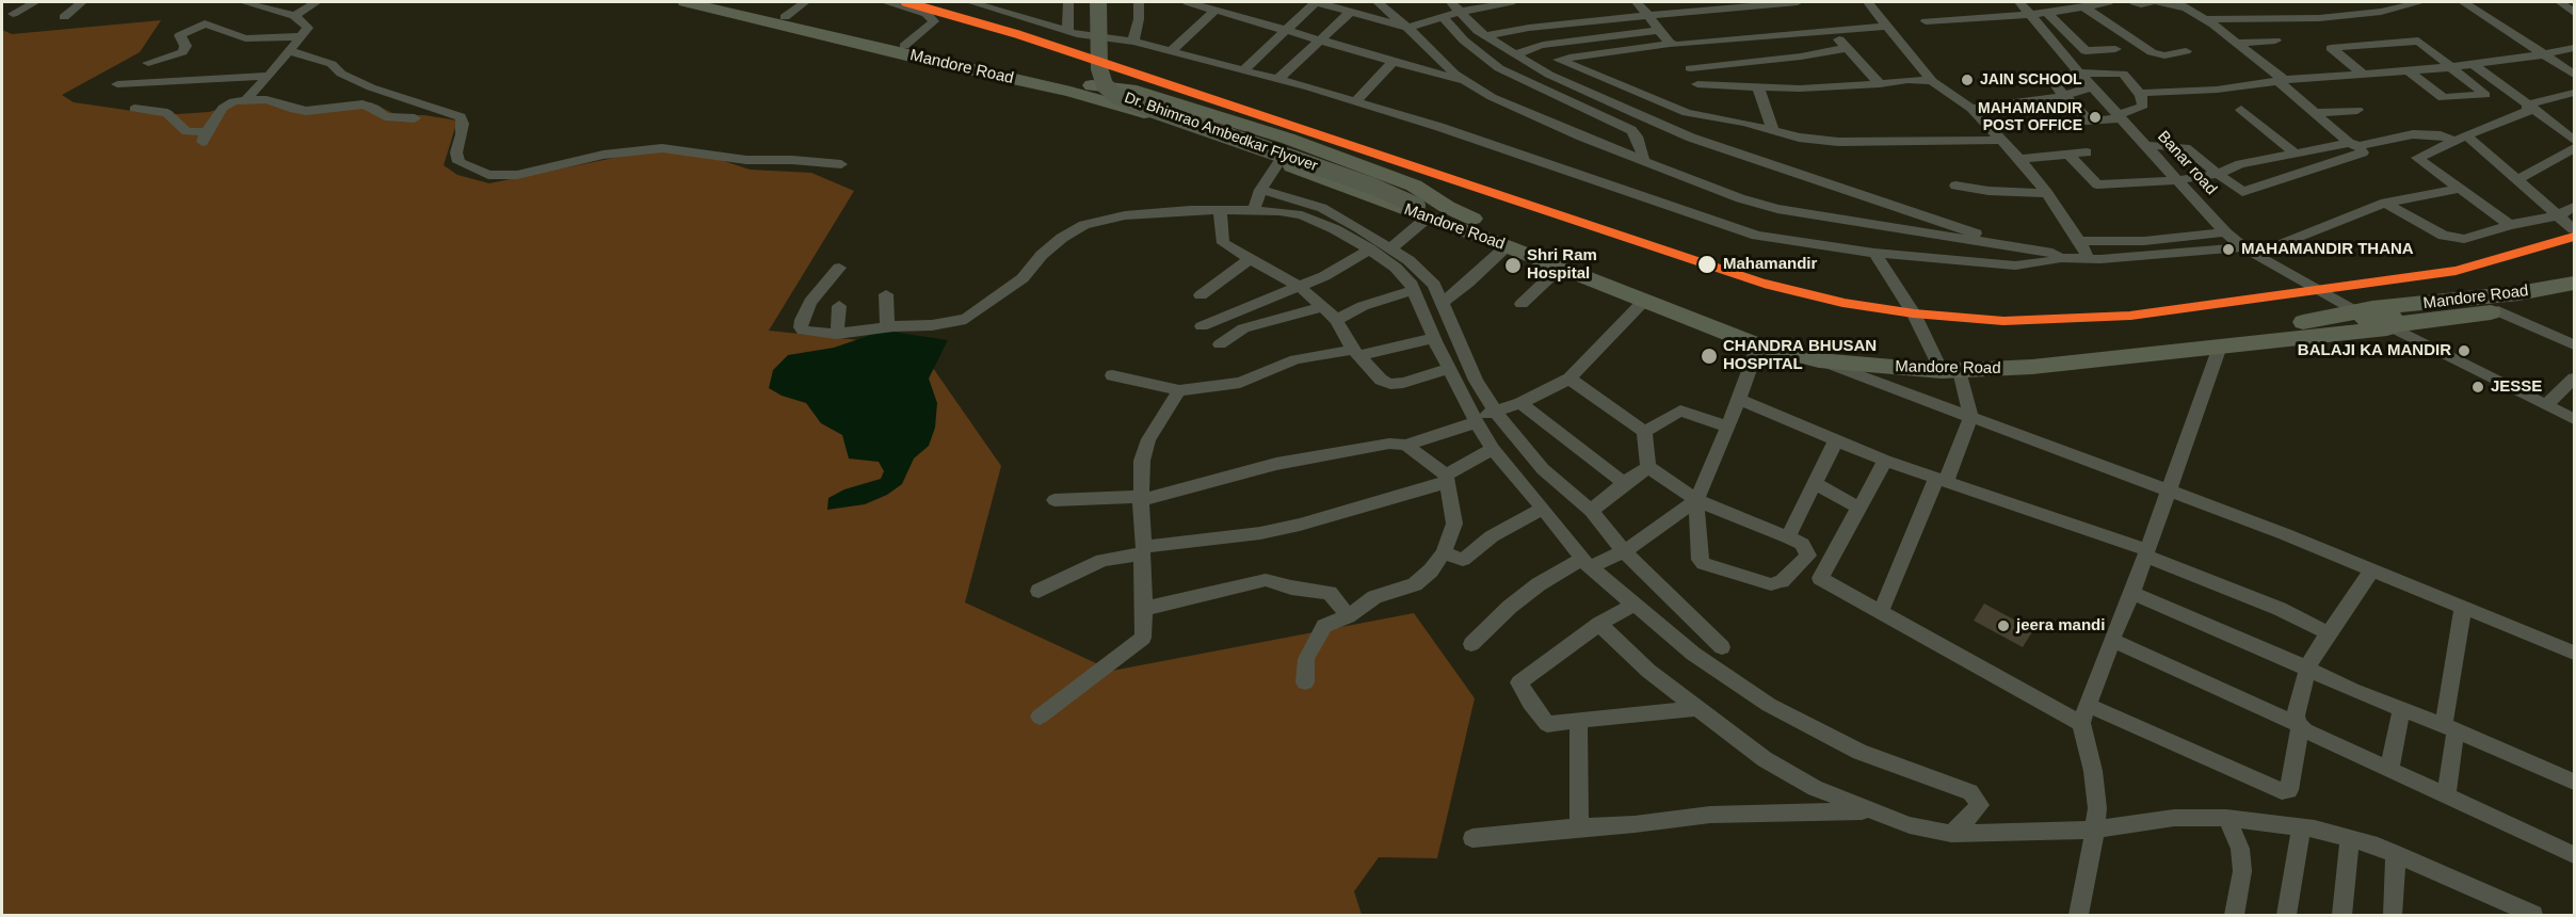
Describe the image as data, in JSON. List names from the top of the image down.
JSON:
{
  "streets": {
    "highway": ["Mandore Road"],
    "main road": ["Dr. Bhimrao Ambedkar Flyover"],
    "street": ["Banar road"]
  },
  "crossings": [
    ["Mandore Road", "Dr. Bhimrao Ambedkar Flyover"],
    ["Mandore Road", "Banar road"]
  ],
  "places": [
    "JAIN SCHOOL",
    "MAHAMANDIR POST OFFICE",
    "MAHAMANDIR THANA",
    "Mahamandir",
    "Shri Ram Hospital",
    "BALAJI KA MANDIR",
    "CHANDRA BHUSAN HOSPITAL",
    "JESSE",
    "jeera mandi"
  ]
}
